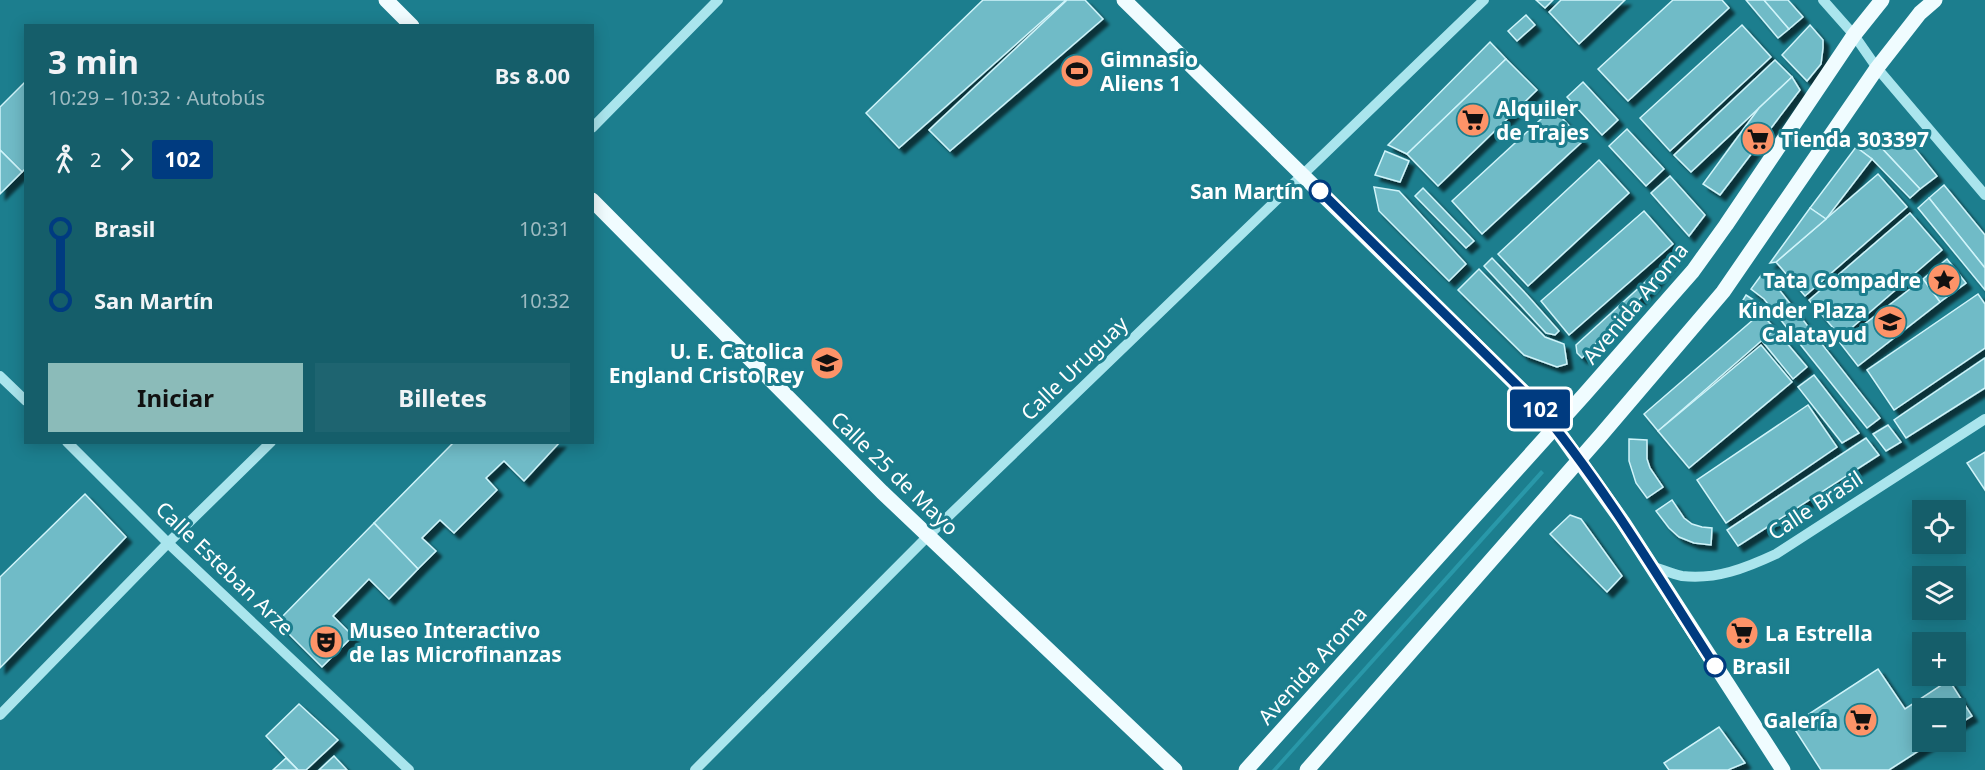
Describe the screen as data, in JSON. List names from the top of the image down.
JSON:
{
  "streets": {
    "main road": ["Avenida Aroma", "Calle 25 de Mayo"],
    "street": ["Calle Uruguay", "Calle Brasil", "Calle Esteban Arze"]
  },
  "crossings": [
    ["Calle Uruguay", "Calle 25 de Mayo"]
  ],
  "places": {
    "sports": ["Gimnasio Aliens 1"],
    "supermarket": [
      "Alquiler de Trajes",
      "Tienda 303397",
      "La Estrella",
      "Galería"
    ],
    "other": ["San Martín", "Brasil"],
    "place": ["Tata Compadre"],
    "school or university": ["Kinder Plaza Calatayud", "U. E. Catolica England Cristo Rey"],
    "theatre": ["Museo Interactivo de las Microfinanzas"]
  },
  "lines": ["bus line 102"],
  "page": {
    "on_map": "102",
    "heading": ["3 min", "10:29 – 10:32 · Autobús", "Bs 8.00"],
    "legs": ["2", "102"],
    "list": [
      {
        "name": "Brasil",
        "value": "10:31"
      },
      {
        "name": "San Martín",
        "value": "10:32"
      }
    ],
    "buttons": ["Iniciar", "Billetes"],
    "map_buttons": ["+", "−"]
  }
}
